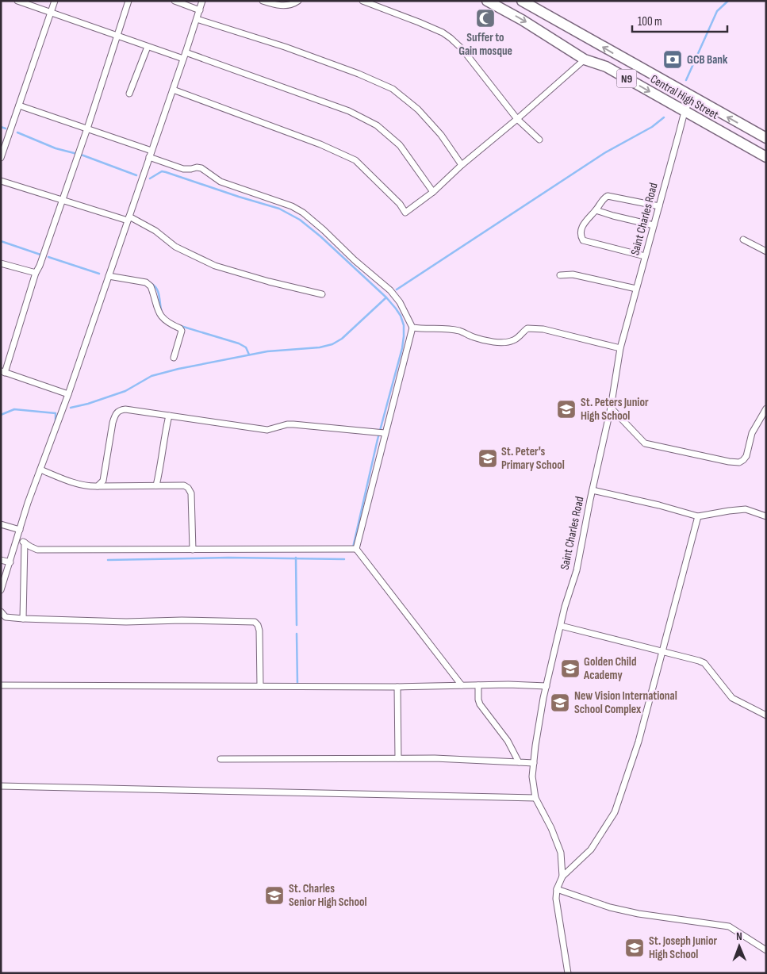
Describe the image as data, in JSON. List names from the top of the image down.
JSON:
{
  "streets": {
    "highway": ["N9", "Central High Street"],
    "street": ["Saint Charles Road"]
  },
  "crossings": [
    ["Central High Street", "Saint Charles Road"]
  ],
  "places": {
    "mosque": ["Suffer to Gain mosque"],
    "bank": ["GCB Bank"],
    "school or university": [
      "St. Peters Junior High School",
      "St. Peter's Primary School",
      "Golden Child Academy",
      "New Vision International School Complex",
      "St. Charles Senior High School",
      "St. Joseph Junior High School"
    ]
  },
  "scale_bar": "100 m",
  "north": "top"
}
